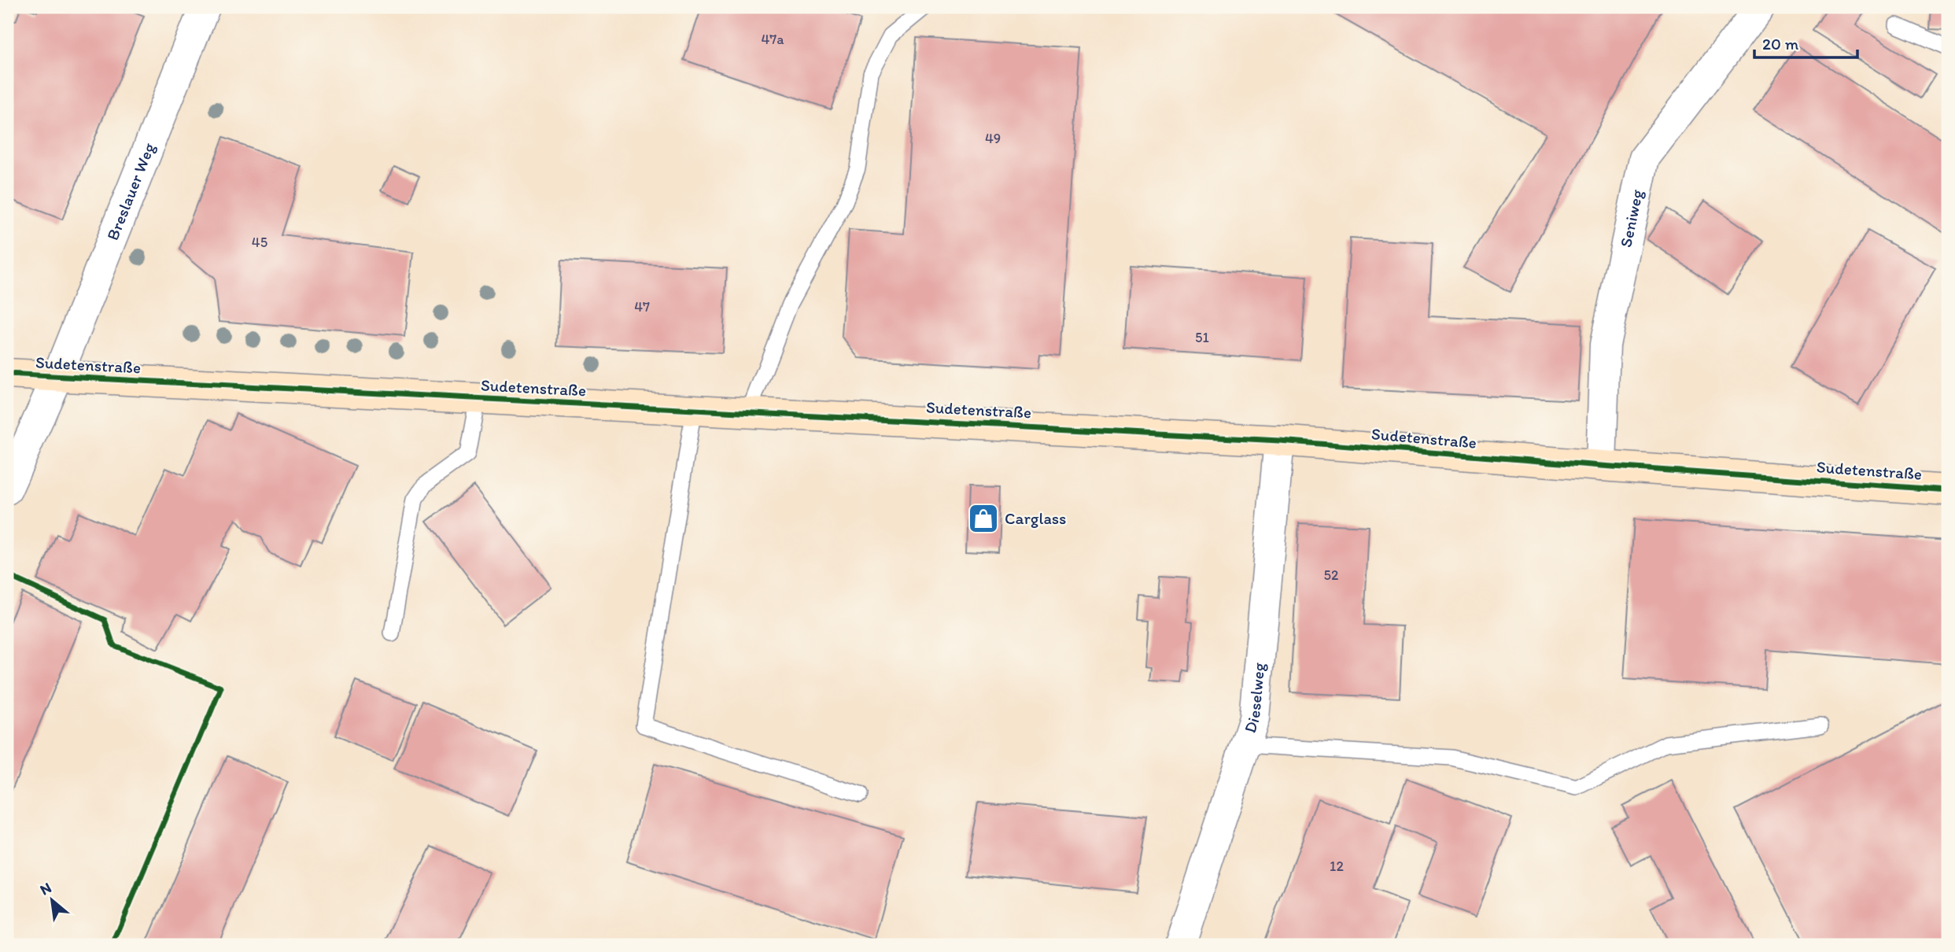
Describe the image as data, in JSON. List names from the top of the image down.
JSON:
{
  "streets": {
    "street": [
      "Breslauer Weg",
      "Seniweg",
      "Sudetenstraße",
      "Dieselweg"
    ]
  },
  "crossings": [
    ["Breslauer Weg", "Sudetenstraße"],
    ["Seniweg", "Sudetenstraße"],
    ["Sudetenstraße", "Dieselweg"]
  ],
  "places": {
    "shop": ["Carglass"]
  },
  "house_numbers": [
    "47a",
    "49",
    "45",
    "47",
    "51",
    "52",
    "12"
  ],
  "scale_bar": "20 m",
  "north": "top left"
}
